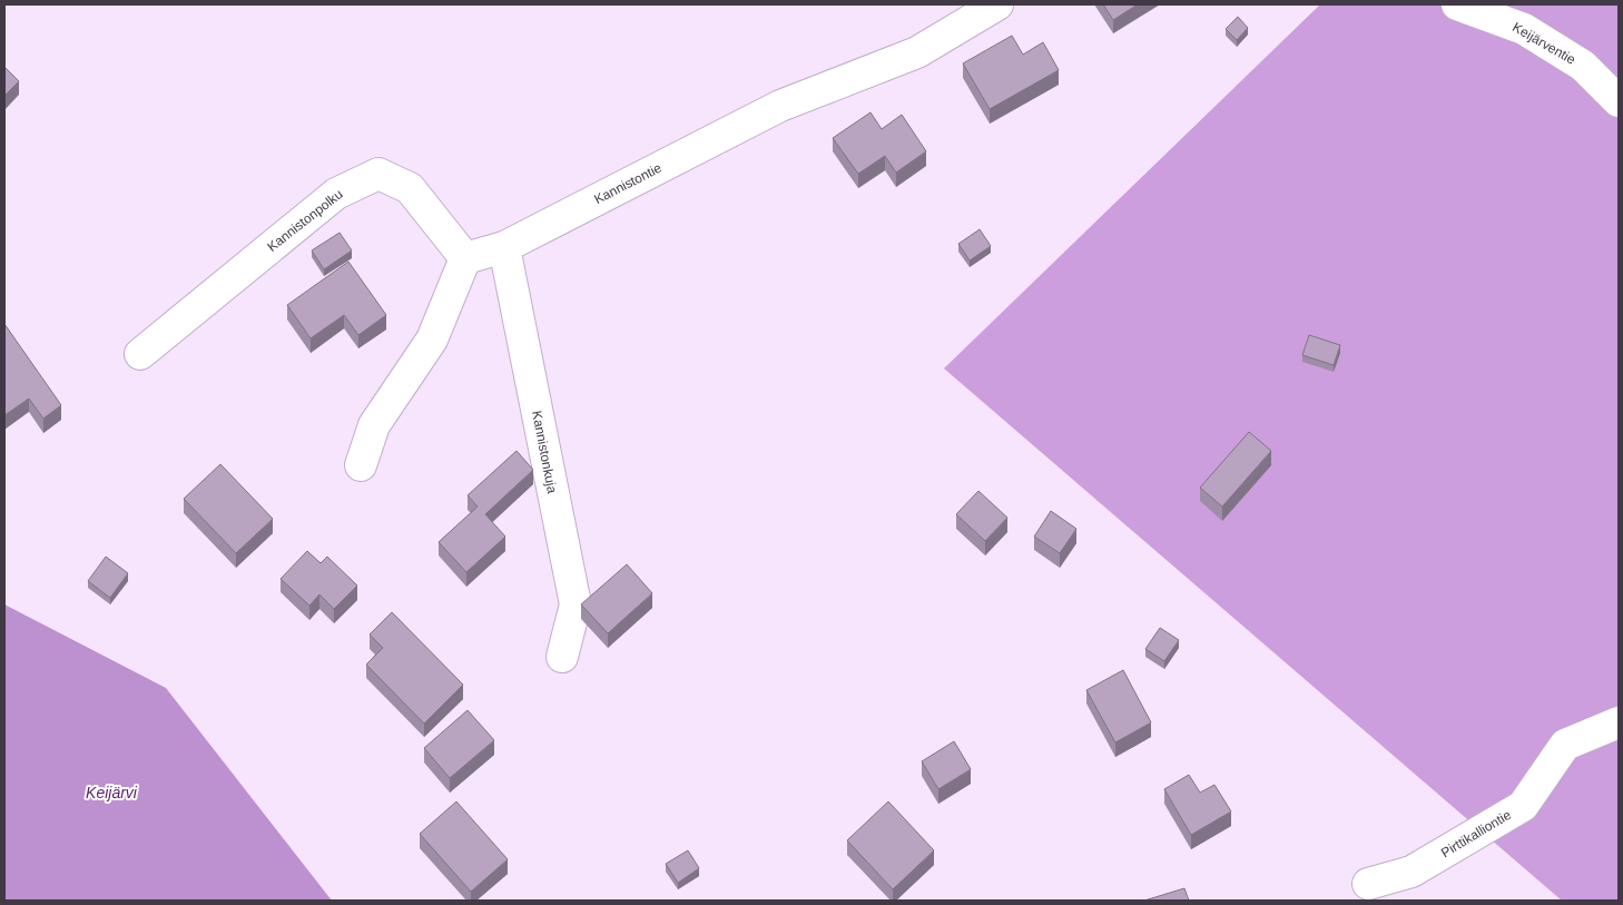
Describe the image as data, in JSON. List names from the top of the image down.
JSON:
{
  "streets": {
    "street": [
      "Keijärventie",
      "Kannistontie",
      "Kannistonpolku",
      "Kannistonkuja",
      "Pirttikalliontie"
    ]
  },
  "crossings": [
    ["Kannistontie", "Kannistonpolku"],
    ["Kannistontie", "Kannistonkuja"]
  ],
  "water": ["Keijärvi"]
}
